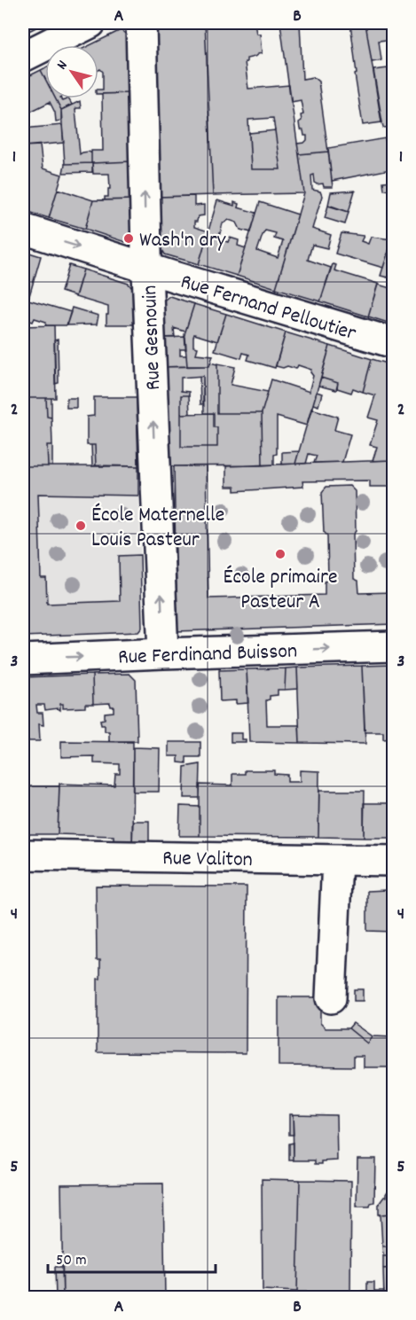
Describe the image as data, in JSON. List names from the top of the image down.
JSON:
{
  "streets": {
    "street": [
      "Rue Fernand Pelloutier",
      "Rue Gesnouin",
      "Rue Ferdinand Buisson",
      "Rue Valiton"
    ]
  },
  "crossings": [
    ["Rue Fernand Pelloutier", "Rue Gesnouin"],
    ["Rue Gesnouin", "Rue Ferdinand Buisson"]
  ],
  "one_way": ["Rue Gesnouin", "Rue Ferdinand Buisson"],
  "places": ["Wash'n dry", "École Maternelle Louis Pasteur", "École primaire Pasteur A"],
  "scale_bar": "50 m",
  "north": "top left",
  "grid": {
    "columns": ["A", "B"],
    "rows": [
      "1",
      "2",
      "3",
      "4",
      "5"
    ]
  }
}
